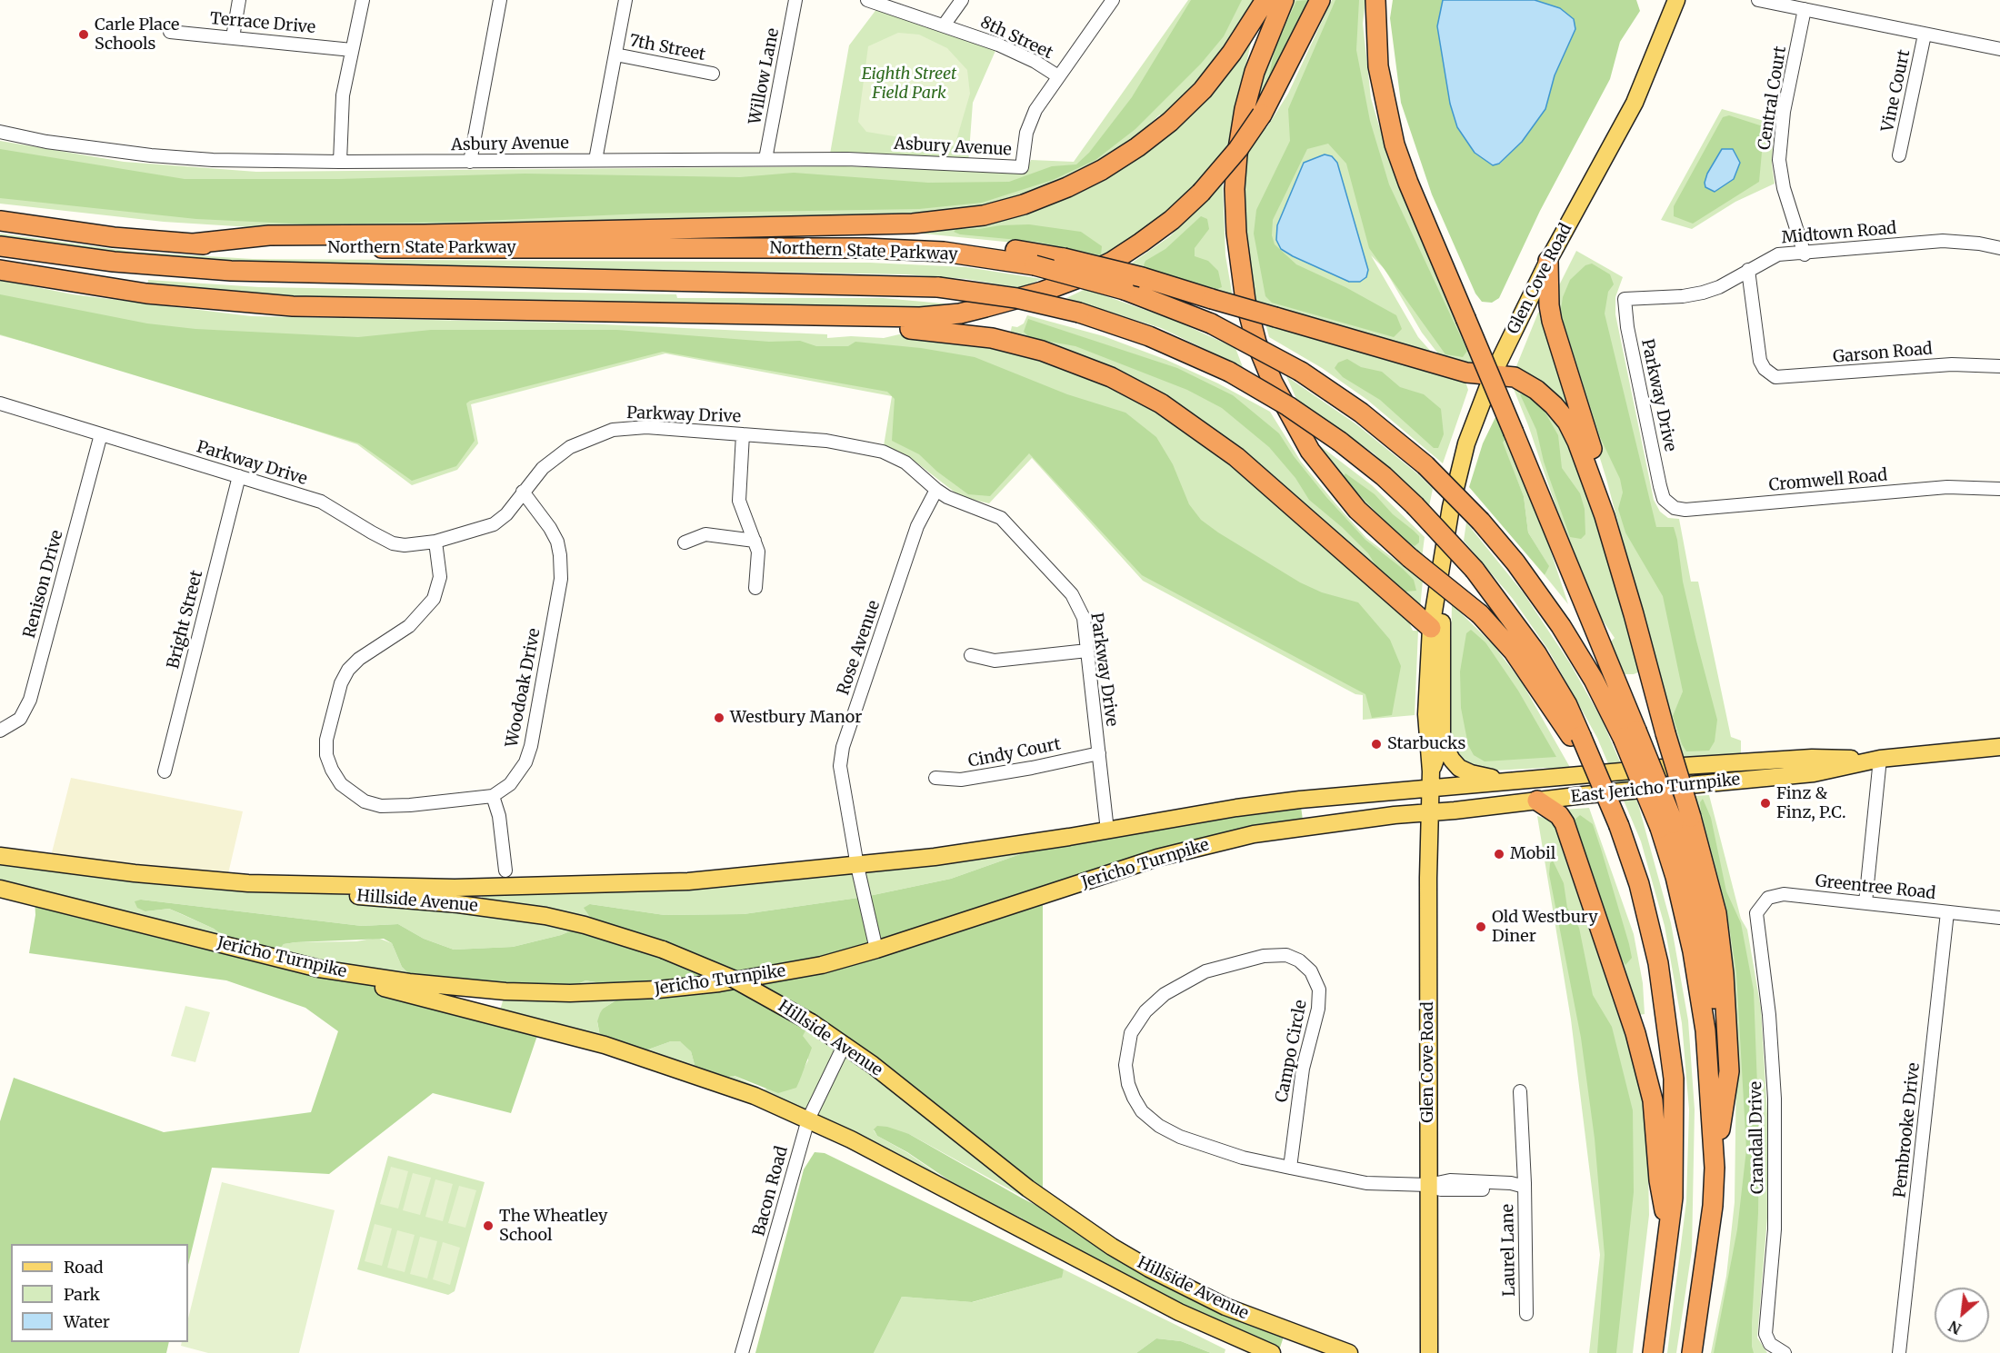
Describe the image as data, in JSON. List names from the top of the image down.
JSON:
{
  "streets": {
    "highway": ["Northern State Parkway"],
    "main road": [
      "Glen Cove Road",
      "East Jericho Turnpike",
      "Jericho Turnpike",
      "Hillside Avenue"
    ],
    "street": [
      "Terrace Drive",
      "8th Street",
      "7th Street",
      "Willow Lane",
      "Vine Court",
      "Central Court",
      "Asbury Avenue",
      "Midtown Road",
      "Garson Road",
      "Parkway Drive",
      "Cromwell Road",
      "Renison Drive",
      "Bright Street",
      "Rose Avenue",
      "Woodoak Drive",
      "Cindy Court",
      "Greentree Road",
      "Campo Circle",
      "Pembrooke Drive",
      "Crandall Drive",
      "Bacon Road",
      "Laurel Lane"
    ]
  },
  "crossings": [
    ["8th Street", "Asbury Avenue"],
    ["Willow Lane", "Asbury Avenue"],
    ["Central Court", "Midtown Road"],
    ["Midtown Road", "Garson Road"],
    ["Midtown Road", "Parkway Drive"],
    ["Glen Cove Road", "East Jericho Turnpike"],
    ["Glen Cove Road", "Jericho Turnpike"],
    ["Glen Cove Road", "Campo Circle"],
    ["Glen Cove Road", "Laurel Lane"],
    ["Parkway Drive", "Cromwell Road"],
    ["Parkway Drive", "Renison Drive"],
    ["Parkway Drive", "Bright Street"],
    ["Parkway Drive", "Rose Avenue"],
    ["Parkway Drive", "Woodoak Drive"],
    ["Parkway Drive", "Cindy Court"],
    ["Parkway Drive", "Jericho Turnpike"],
    ["Rose Avenue", "Jericho Turnpike"],
    ["East Jericho Turnpike", "Jericho Turnpike"],
    ["Jericho Turnpike", "Hillside Avenue"],
    ["Greentree Road", "Pembrooke Drive"],
    ["Greentree Road", "Crandall Drive"],
    ["Hillside Avenue", "Bacon Road"],
    ["Campo Circle", "Laurel Lane"]
  ],
  "parks": ["Eighth Street Field Park"],
  "places": [
    "Carle Place Schools",
    "Westbury Manor",
    "Starbucks",
    "Finz & Finz, P.C.",
    "Mobil",
    "Old Westbury Diner",
    "The Wheatley School"
  ],
  "legend": ["Road", "Park", "Water"],
  "north": "bottom left"
}
